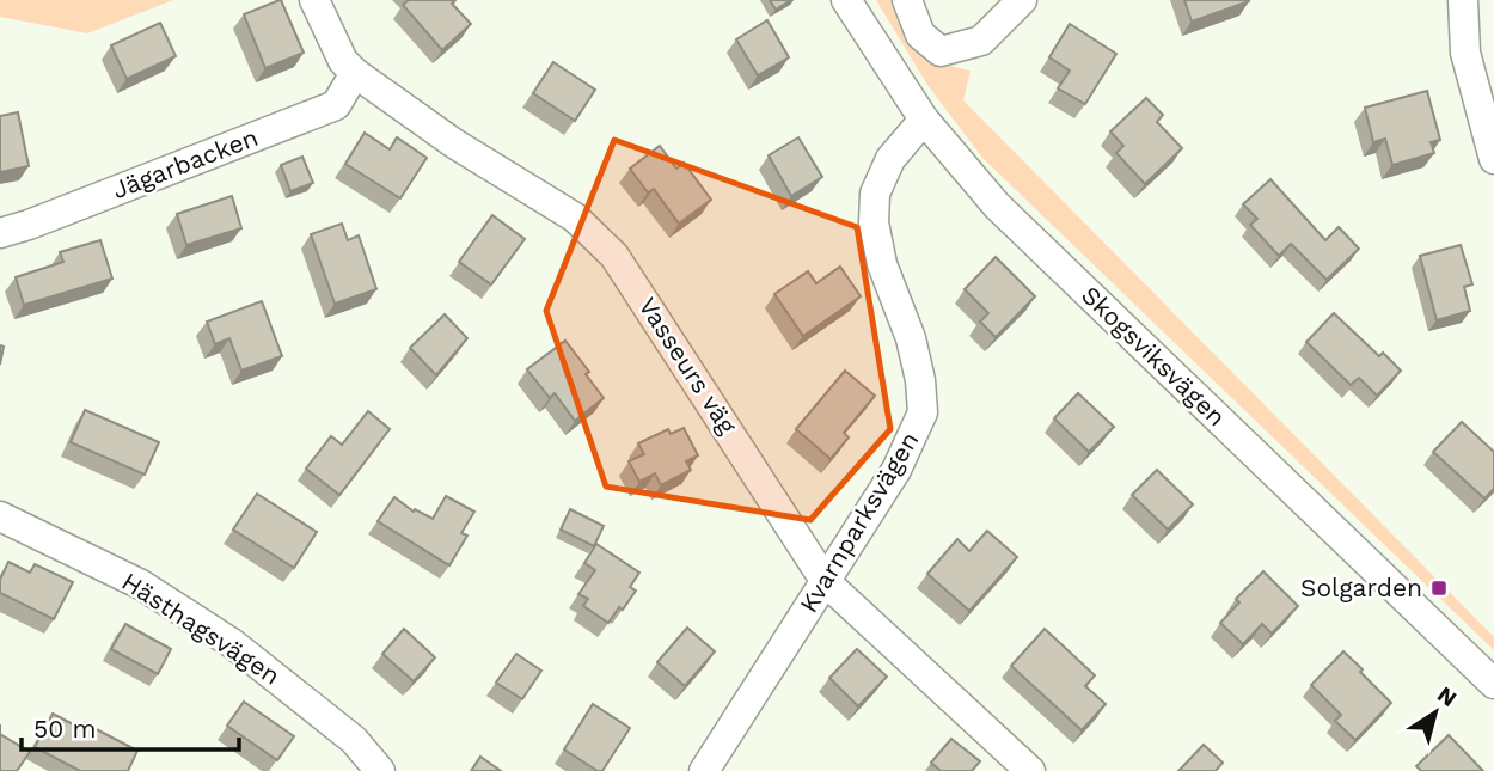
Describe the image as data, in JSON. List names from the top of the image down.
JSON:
{
  "streets": {
    "street": [
      "Jägarbacken",
      "Skogsviksvägen",
      "Vasseurs väg",
      "Kvarnparksvägen",
      "Hästhagsvägen"
    ]
  },
  "crossings": [
    ["Jägarbacken", "Vasseurs väg"],
    ["Skogsviksvägen", "Kvarnparksvägen"],
    ["Vasseurs väg", "Kvarnparksvägen"]
  ],
  "places": {
    "transit": ["Solgarden"]
  },
  "scale_bar": "50 m",
  "north": "top right"
}
